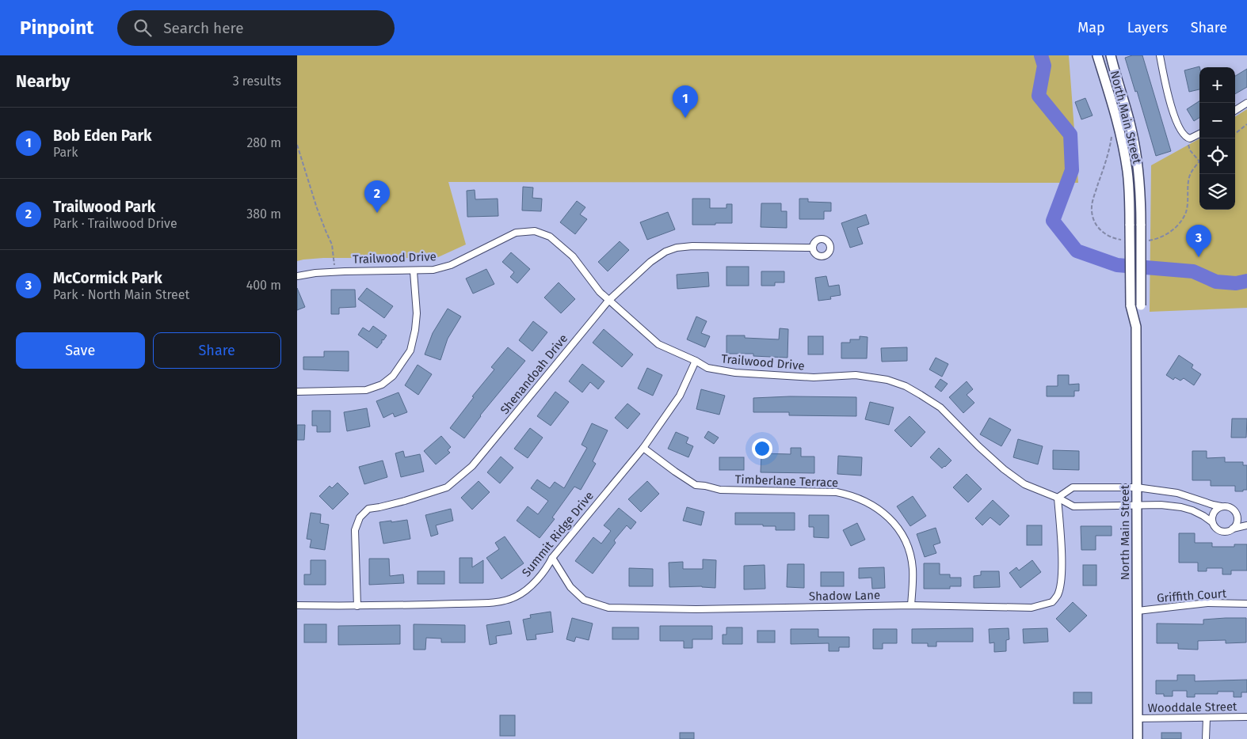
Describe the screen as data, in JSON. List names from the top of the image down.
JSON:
{
  "streets": {
    "main road": ["North Main Street"],
    "street": [
      "Trailwood Drive",
      "Shenandoah Drive",
      "Timberlane Terrace",
      "Summit Ridge Drive",
      "Shadow Lane",
      "Griffith Court",
      "Wooddale Street"
    ]
  },
  "crossings": [
    ["North Main Street", "Trailwood Drive"],
    ["North Main Street", "Griffith Court"],
    ["North Main Street", "Wooddale Street"],
    ["Trailwood Drive", "Shenandoah Drive"],
    ["Trailwood Drive", "Summit Ridge Drive"],
    ["Trailwood Drive", "Shadow Lane"],
    ["Shenandoah Drive", "Summit Ridge Drive"],
    ["Timberlane Terrace", "Summit Ridge Drive"],
    ["Timberlane Terrace", "Shadow Lane"],
    ["Summit Ridge Drive", "Shadow Lane"]
  ],
  "page": {
    "header": "Pinpoint",
    "search": "Search here",
    "nav": ["Map", "Layers", "Share"],
    "heading": ["Nearby", "3 results"],
    "map_buttons": ["+", "−"],
    "pins": ["1", "2", "3"],
    "list": [
      {
        "mark": "1",
        "name": "Bob Eden Park",
        "note": "Park",
        "value": "280 m"
      },
      {
        "mark": "2",
        "name": "Trailwood Park",
        "note": "Park · Trailwood Drive",
        "value": "380 m"
      },
      {
        "mark": "3",
        "name": "McCormick Park",
        "note": "Park · North Main Street",
        "value": "400 m"
      }
    ],
    "buttons": ["Save", "Share"]
  }
}
